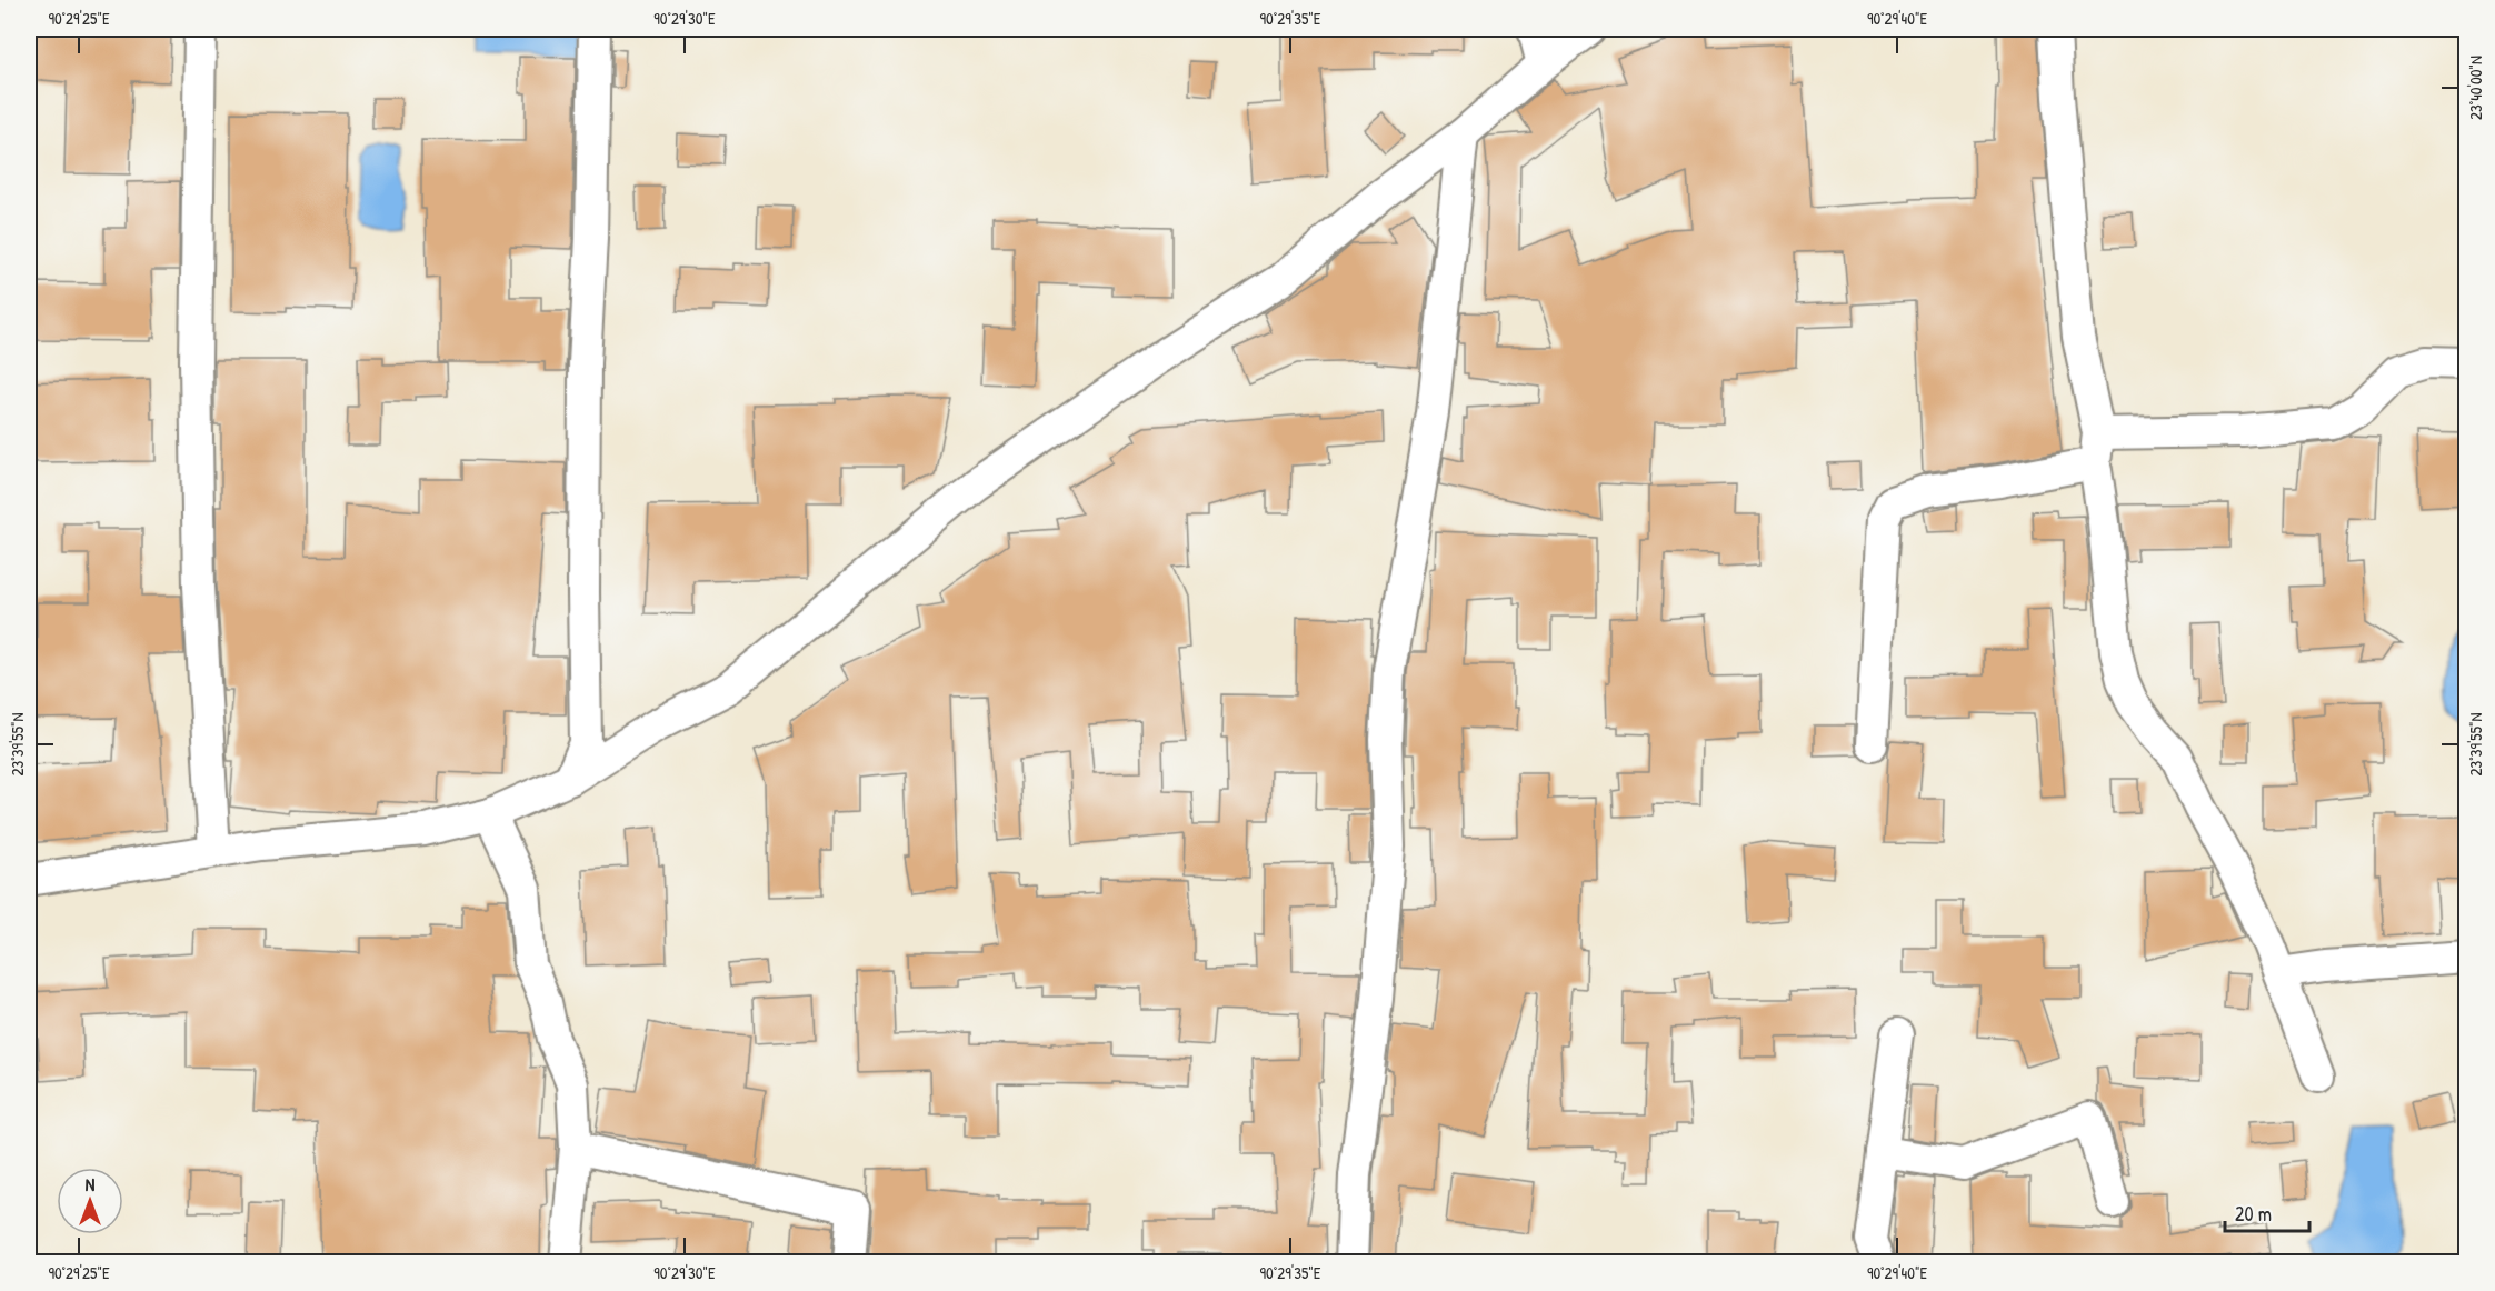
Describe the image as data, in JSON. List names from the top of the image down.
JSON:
{
  "scale_bar": "20 m",
  "north": "top",
  "coordinates": [
    "90°29'25\"E",
    "90°29'30\"E",
    "90°29'35\"E",
    "90°29'40\"E",
    "23°40'00\"N",
    "23°39'55\"N"
  ]
}
